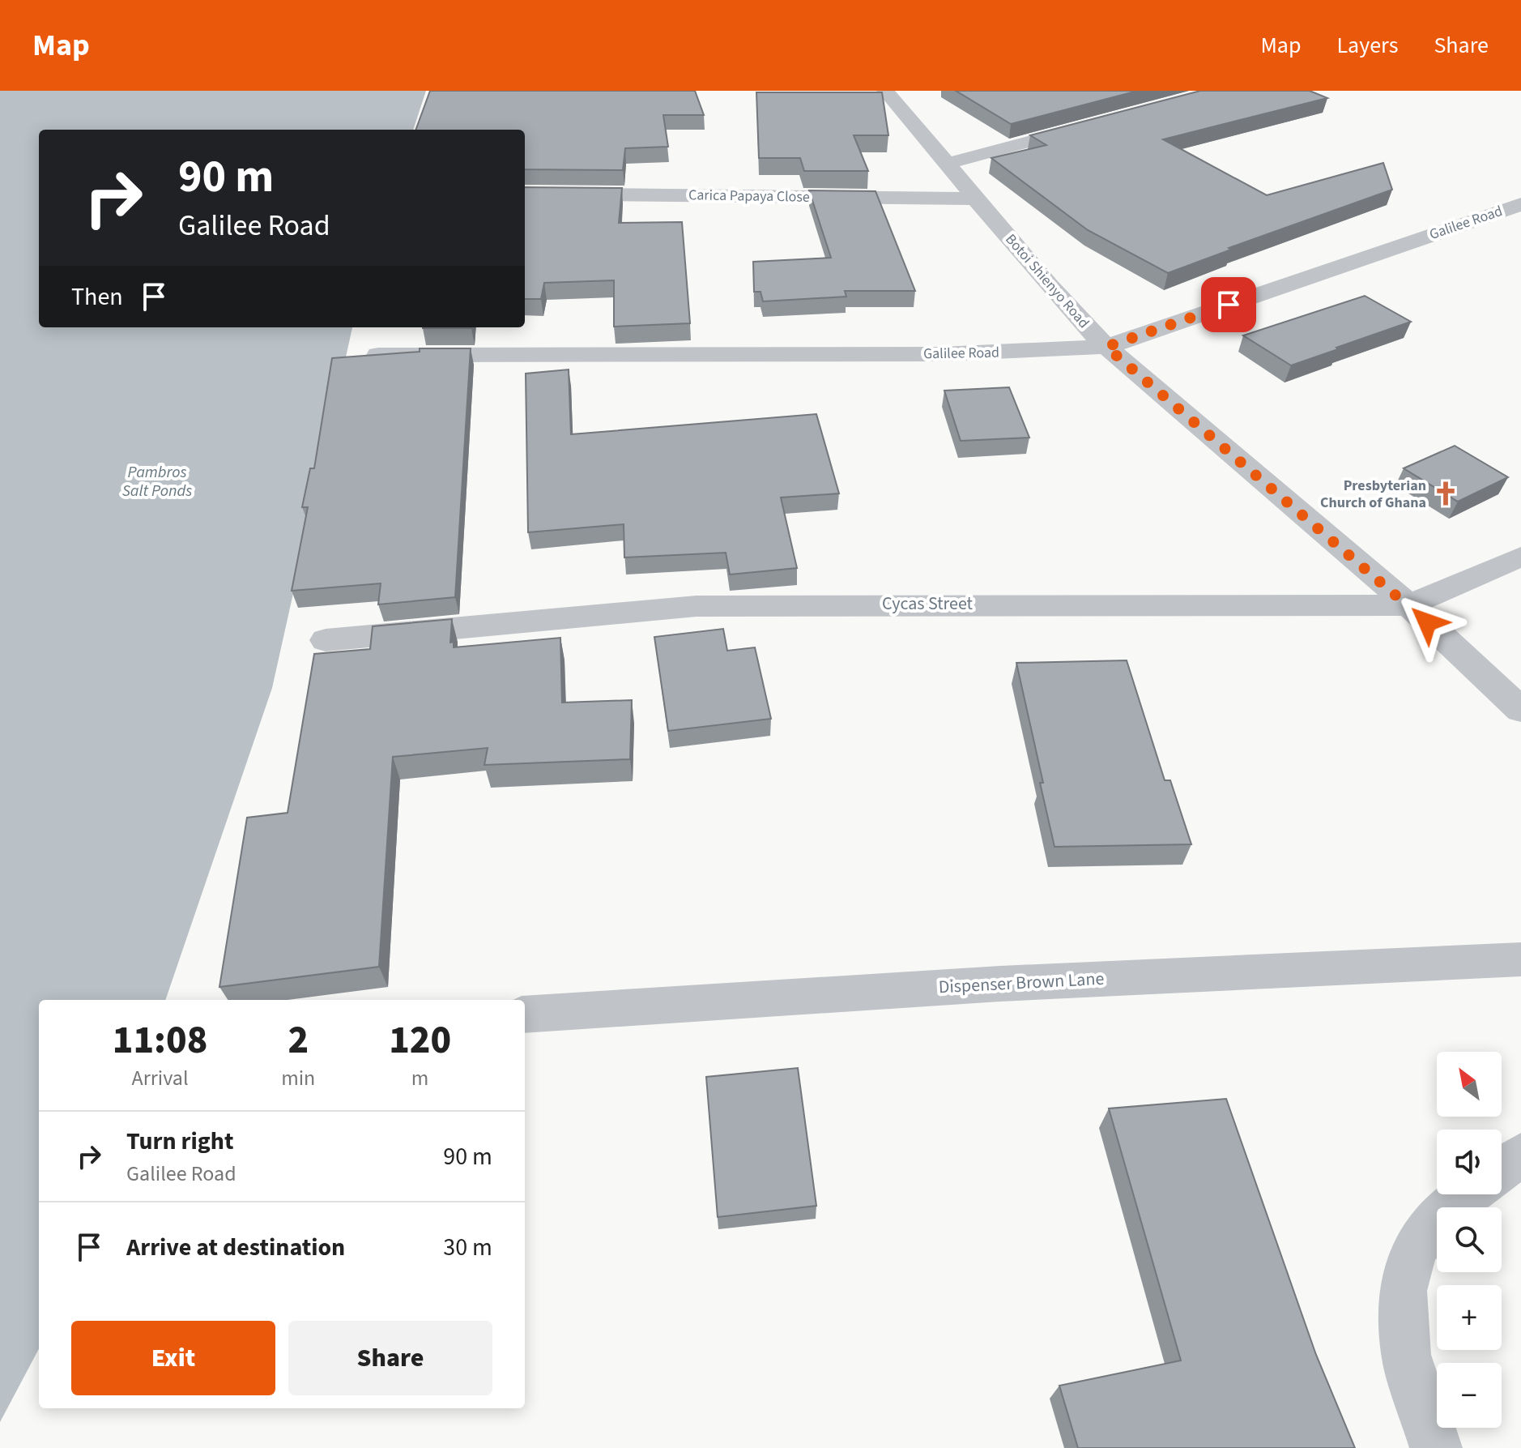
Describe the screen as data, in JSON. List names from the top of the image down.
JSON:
{
  "streets": {
    "street": [
      "Carica Papaya Close",
      "Galilee Road",
      "Botoi Shienyo Road",
      "Cycas Street",
      "Dispenser Brown Lane"
    ]
  },
  "crossings": [
    ["Carica Papaya Close", "Botoi Shienyo Road"],
    ["Galilee Road", "Botoi Shienyo Road"],
    ["Botoi Shienyo Road", "Cycas Street"]
  ],
  "water": ["Pambros Salt Ponds"],
  "places": {
    "church": ["Presbyterian Church of Ghana"]
  },
  "north": "top left",
  "page": {
    "header": "Map",
    "nav": ["Map", "Layers", "Share"],
    "turn": ["90 m", "Galilee Road"],
    "then": "Then",
    "eta": [
      "11:08",
      "Arrival",
      "2",
      "min",
      "120",
      "m"
    ],
    "map_buttons": ["+", "−"],
    "list": [
      {
        "name": "Turn right",
        "note": "Galilee Road",
        "value": "90 m"
      },
      {
        "name": "Arrive at destination",
        "value": "30 m"
      }
    ],
    "buttons": ["Exit", "Share"]
  }
}
